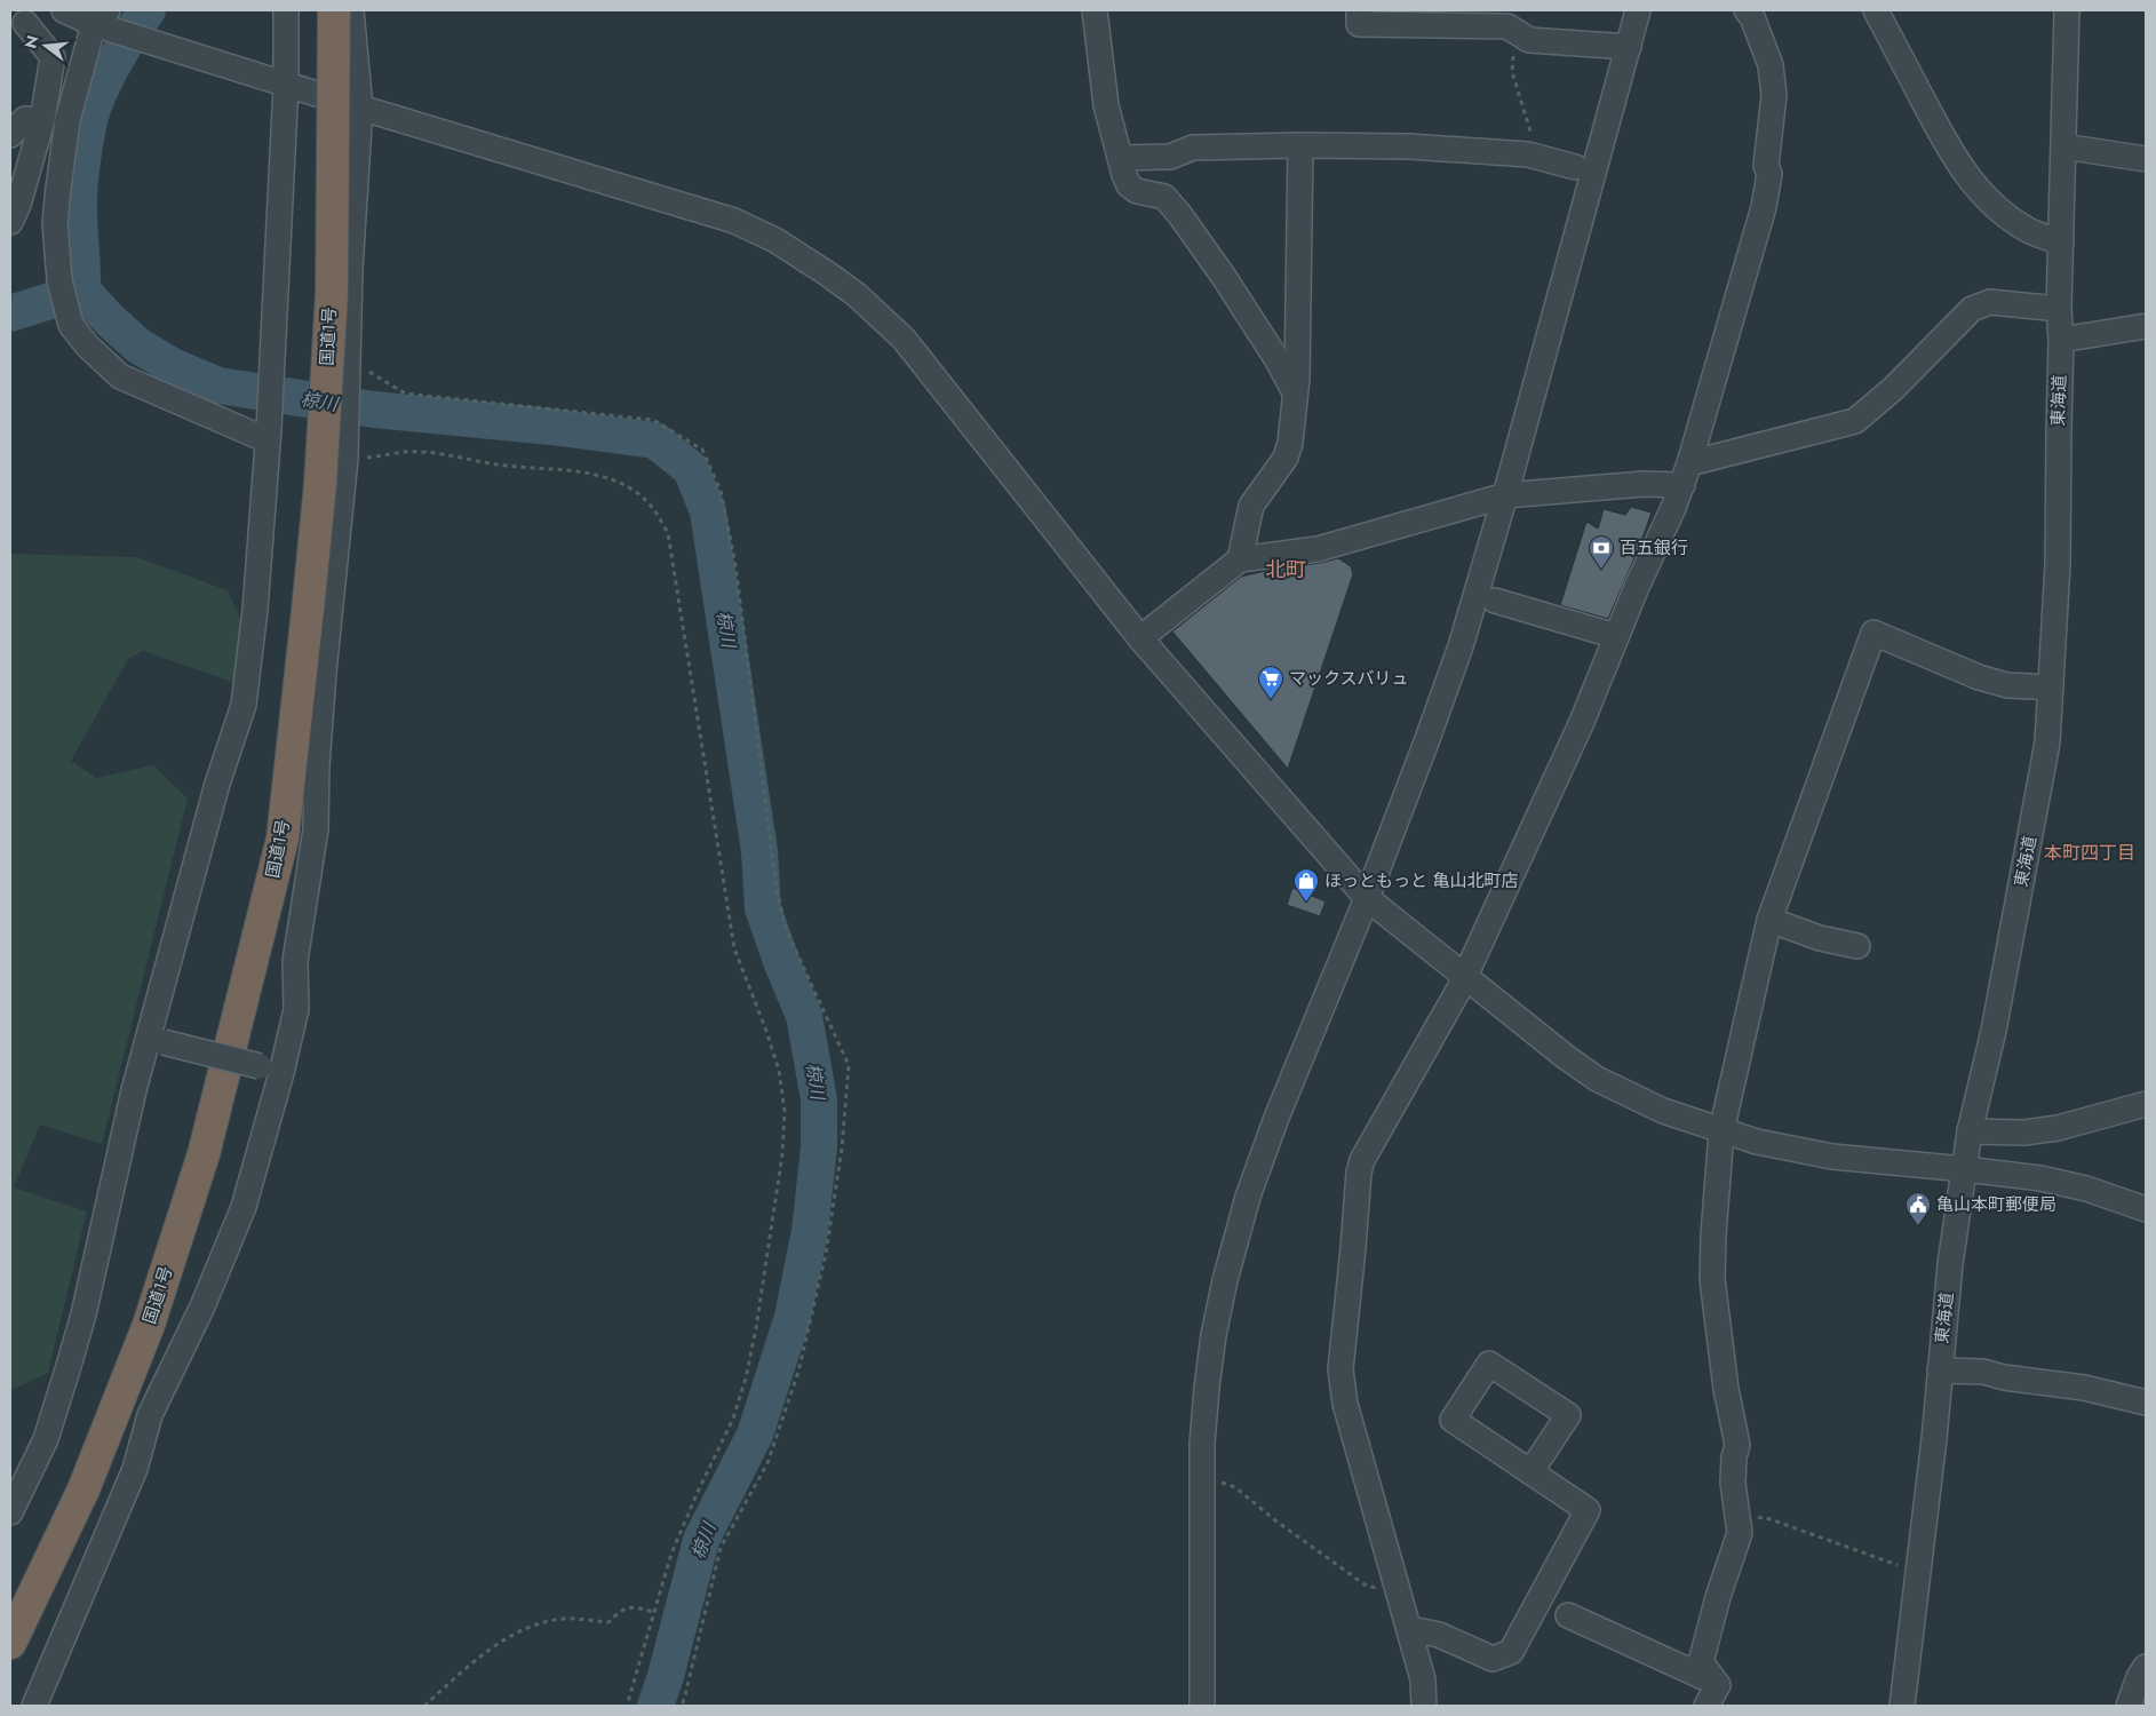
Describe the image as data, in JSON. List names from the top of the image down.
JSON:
{
  "streets": {
    "highway": ["国道1号"],
    "street": ["東海道"]
  },
  "districts": ["北町", "本町四丁目"],
  "water": ["椋川"],
  "places": {
    "bank": ["百五銀行"],
    "supermarket": ["マックスバリュ"],
    "shop": ["ほっともっと 亀山北町店"],
    "public building": ["亀山本町郵便局"]
  },
  "north": "left"
}
